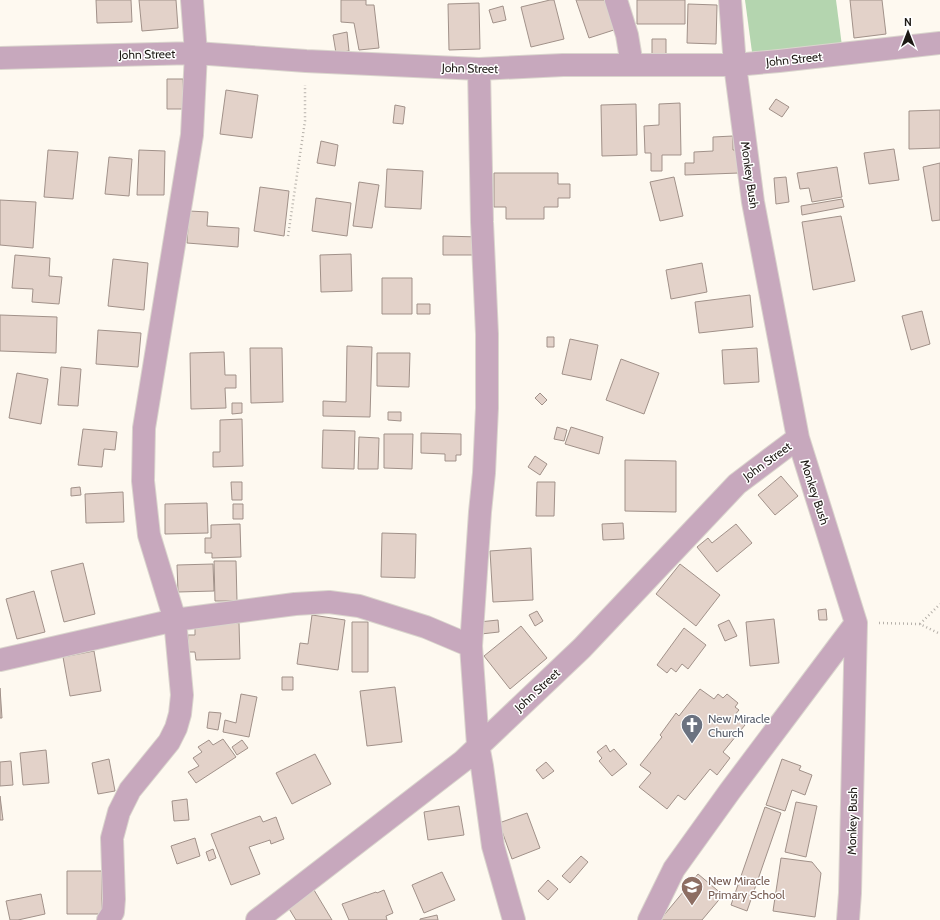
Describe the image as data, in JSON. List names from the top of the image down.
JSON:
{
  "streets": {
    "street": ["John Street", "Monkey Bush"]
  },
  "crossings": [
    ["John Street", "Monkey Bush"]
  ],
  "places": {
    "church": ["New Miracle Church"],
    "school or university": ["New Miracle Primary School"]
  },
  "north": "top"
}
